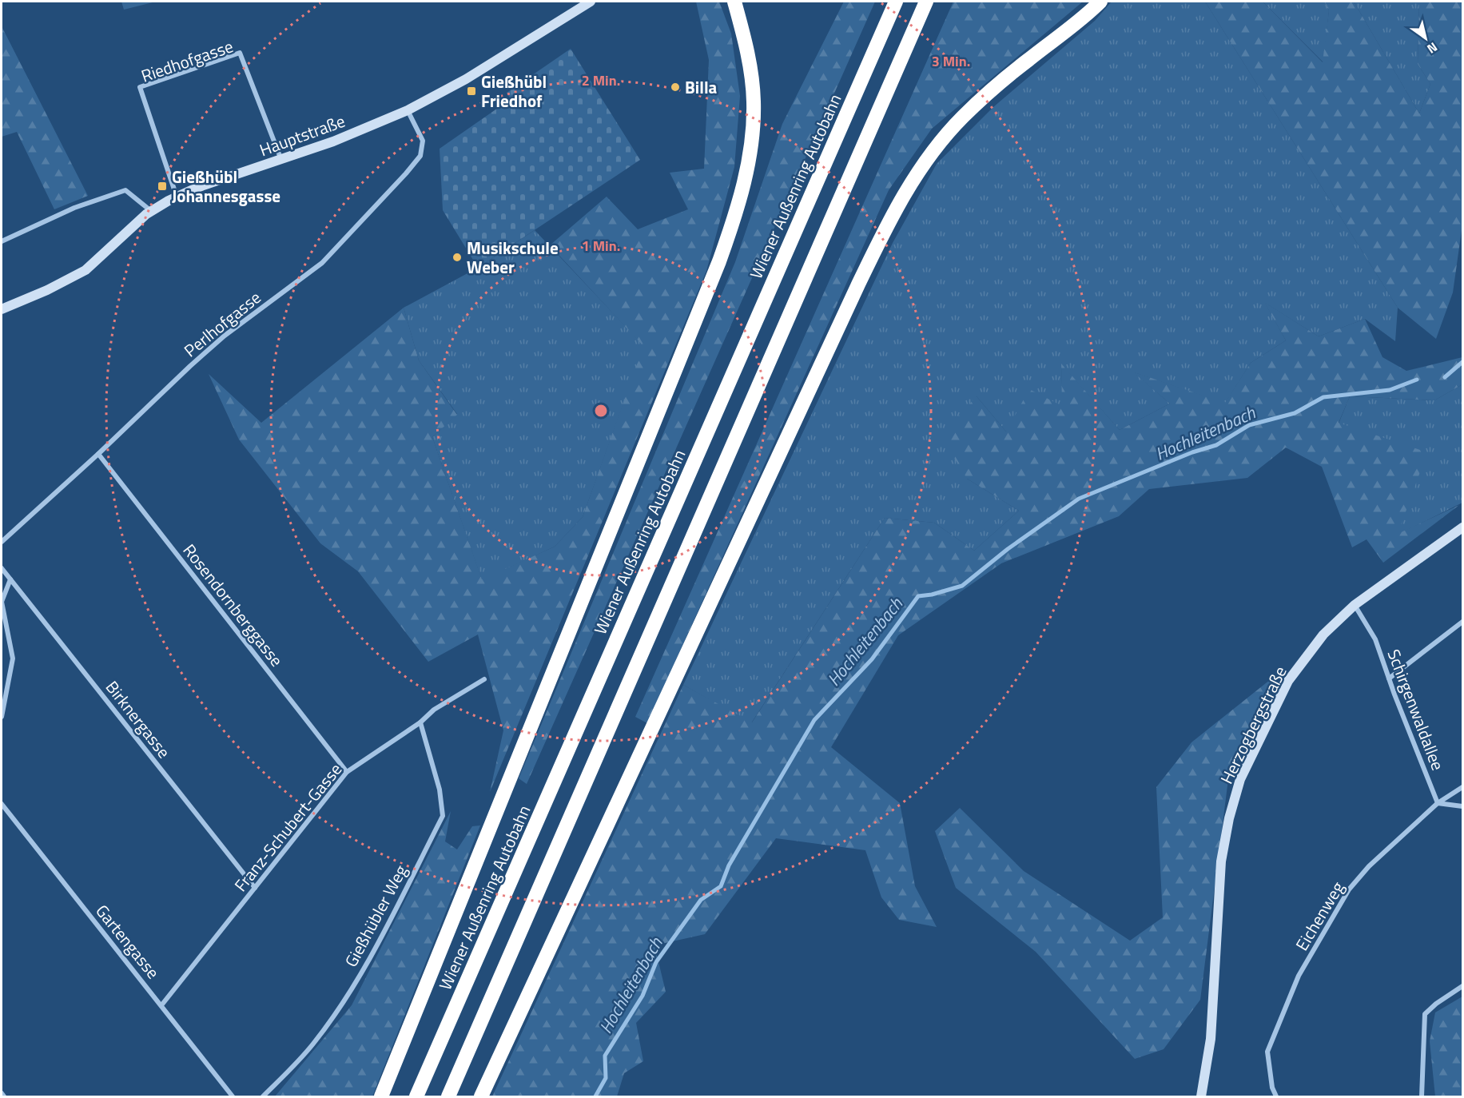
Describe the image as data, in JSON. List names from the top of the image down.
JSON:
{
  "streets": {
    "highway": ["Wiener Außenring Autobahn"],
    "main road": ["Hauptstraße", "Herzogbergstraße"],
    "street": [
      "Riedhofgasse",
      "Perlhofgasse",
      "Rosendornberggasse",
      "Schirgenwaldallee",
      "Birknergasse",
      "Franz-Schubert-Gasse",
      "Gießhübler Weg",
      "Eichenweg",
      "Gartengasse"
    ]
  },
  "crossings": [
    ["Riedhofgasse", "Hauptstraße"],
    ["Hauptstraße", "Perlhofgasse"],
    ["Perlhofgasse", "Rosendornberggasse"],
    ["Rosendornberggasse", "Franz-Schubert-Gasse"],
    ["Schirgenwaldallee", "Herzogbergstraße"],
    ["Schirgenwaldallee", "Eichenweg"],
    ["Birknergasse", "Franz-Schubert-Gasse"],
    ["Franz-Schubert-Gasse", "Gießhübler Weg"],
    ["Franz-Schubert-Gasse", "Gartengasse"]
  ],
  "water": ["Hochleitenbach"],
  "places": {
    "other": ["Billa", "Musikschule Weber"],
    "transit": ["Gießhübl Friedhof", "Gießhübl Johannesgasse"]
  },
  "north": "bottom right",
  "rings": ["3 Min.", "2 Min.", "1 Min."]
}
